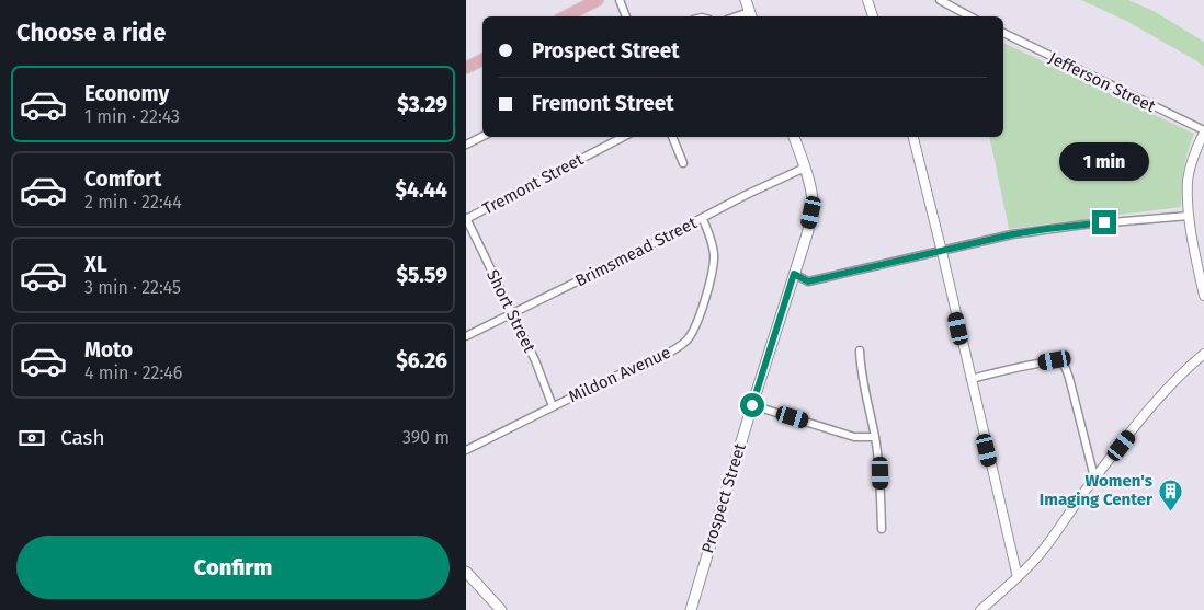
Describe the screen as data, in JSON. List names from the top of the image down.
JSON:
{
  "streets": {
    "main road": ["Prospect Street"],
    "street": [
      "Jefferson Street",
      "Tremont Street",
      "Brimsmead Street",
      "Short Street",
      "Mildon Avenue"
    ]
  },
  "crossings": [
    ["Tremont Street", "Short Street"],
    ["Brimsmead Street", "Short Street"],
    ["Brimsmead Street", "Mildon Avenue"],
    ["Brimsmead Street", "Prospect Street"],
    ["Short Street", "Mildon Avenue"]
  ],
  "places": {
    "building": ["Women's Imaging Center"]
  },
  "page": {
    "heading": "Choose a ride",
    "banner": ["Prospect Street", "Fremont Street"],
    "list": [
      {
        "name": "Economy",
        "note": "1 min · 22:43",
        "value": "$3.29"
      },
      {
        "name": "Comfort",
        "note": "2 min · 22:44",
        "value": "$4.44"
      },
      {
        "name": "XL",
        "note": "3 min · 22:45",
        "value": "$5.59"
      },
      {
        "name": "Moto",
        "note": "4 min · 22:46",
        "value": "$6.26"
      }
    ],
    "bubble": "1 min",
    "pay": ["Cash", "390 m"],
    "buttons": "Confirm"
  }
}
